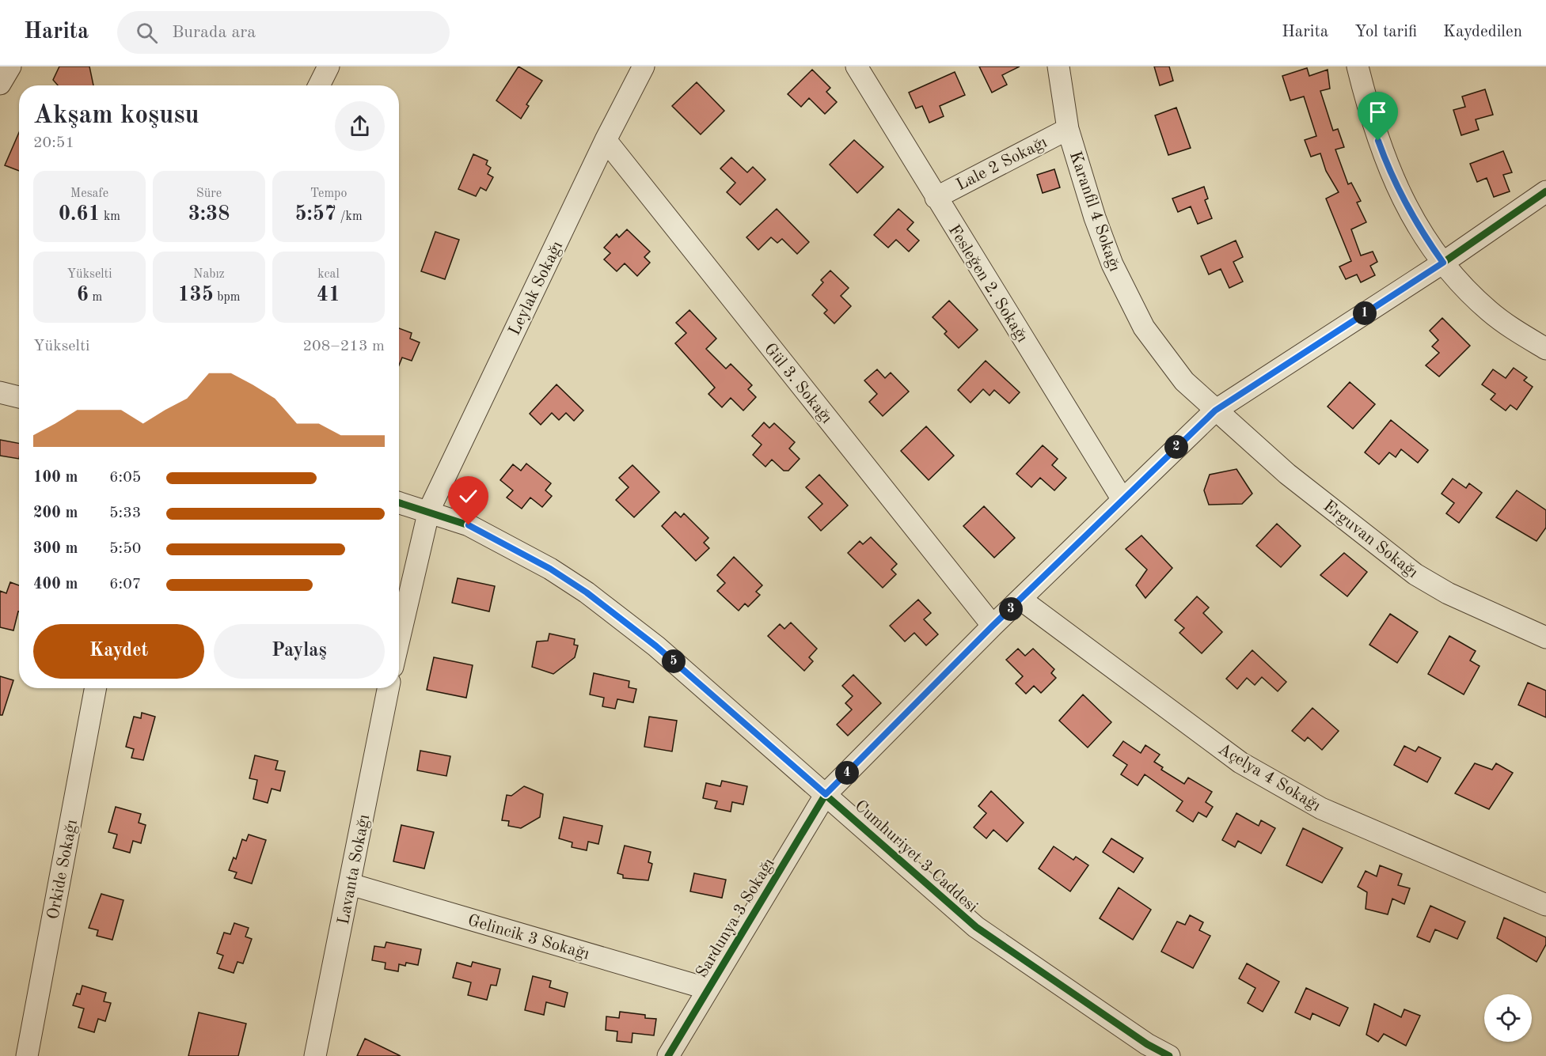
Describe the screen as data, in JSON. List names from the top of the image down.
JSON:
{
  "streets": {
    "street": [
      "Lale 2 Sokağı",
      "Karanfil 4 Sokağı",
      "Fesleğen 2. Sokağı",
      "Leylak Sokağı",
      "Gül 3. Sokağı",
      "Erguvan Sokağı",
      "Açelya 4 Sokağı",
      "Cumhuriyet 3 Caddesi",
      "Orkide Sokağı",
      "Lavanta Sokağı",
      "Sardunya 3 Sokağı",
      "Gelincik 3 Sokağı"
    ]
  },
  "crossings": [
    ["Lale 2 Sokağı", "Karanfil 4 Sokağı"],
    ["Lale 2 Sokağı", "Fesleğen 2. Sokağı"],
    ["Karanfil 4 Sokağı", "Erguvan Sokağı"],
    ["Karanfil 4 Sokağı", "Sardunya 3 Sokağı"],
    ["Fesleğen 2. Sokağı", "Sardunya 3 Sokağı"],
    ["Leylak Sokağı", "Gül 3. Sokağı"],
    ["Leylak Sokağı", "Cumhuriyet 3 Caddesi"],
    ["Gül 3. Sokağı", "Sardunya 3 Sokağı"],
    ["Erguvan Sokağı", "Sardunya 3 Sokağı"],
    ["Açelya 4 Sokağı", "Sardunya 3 Sokağı"],
    ["Cumhuriyet 3 Caddesi", "Sardunya 3 Sokağı"],
    ["Lavanta Sokağı", "Gelincik 3 Sokağı"],
    ["Sardunya 3 Sokağı", "Gelincik 3 Sokağı"]
  ],
  "page": {
    "header": "Harita",
    "search": "Burada ara",
    "nav": ["Harita", "Yol tarifi", "Kaydedilen"],
    "heading": ["Akşam koşusu", "20:51"],
    "stats": [
      ["Mesafe", "0.61 km"],
      ["Süre", "3:38"],
      ["Tempo", "5:57 /km"],
      ["Yükselti", "6 m"],
      ["Nabız", "135 bpm"],
      ["kcal", "41"]
    ],
    "pins": [
      "1",
      "2",
      "3",
      "5",
      "4"
    ],
    "chart": ["Yükselti", "208–213 m"],
    "list": [
      {
        "name": "100 m",
        "note": "6:05"
      },
      {
        "name": "200 m",
        "note": "5:33"
      },
      {
        "name": "300 m",
        "note": "5:50"
      },
      {
        "name": "400 m",
        "note": "6:07"
      }
    ],
    "buttons": ["Kaydet", "Paylaş"]
  }
}
